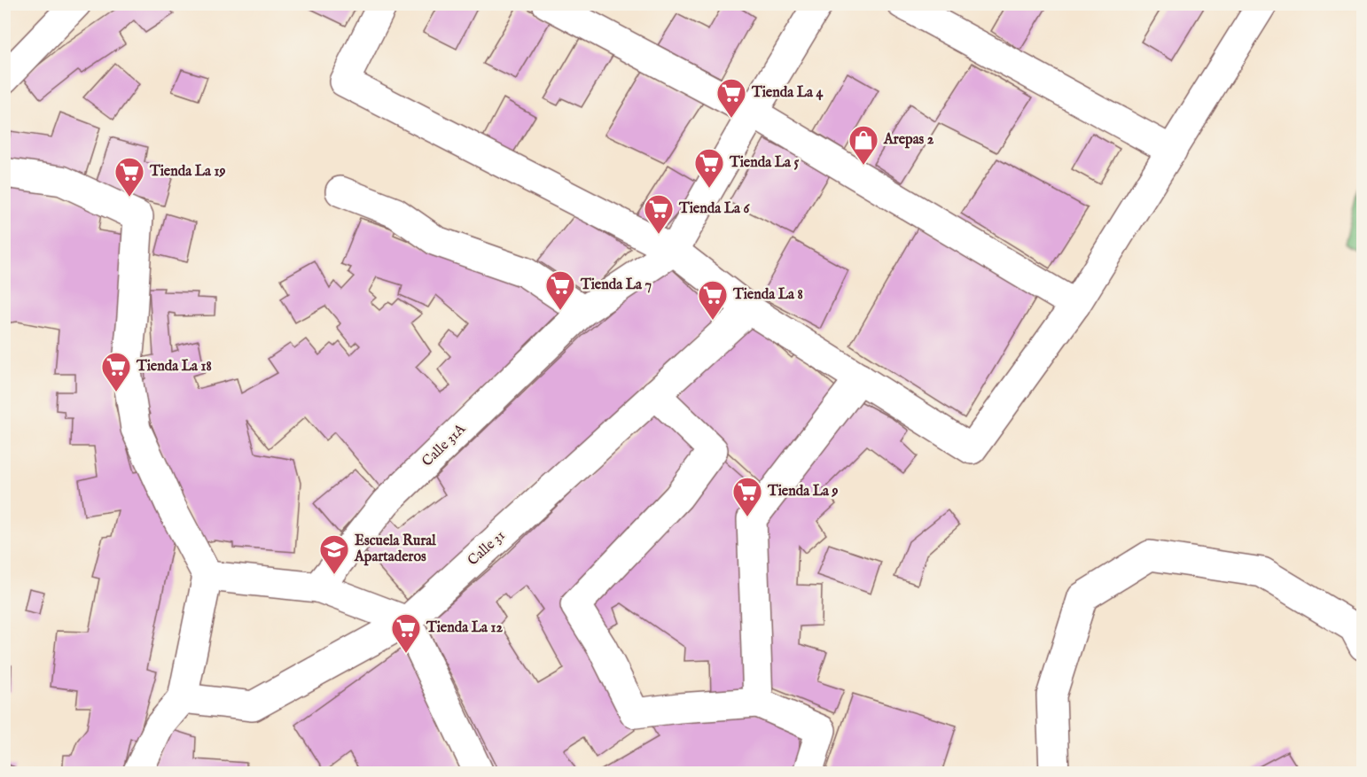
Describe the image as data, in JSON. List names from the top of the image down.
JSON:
{
  "streets": {
    "street": ["Calle 31A", "Calle 31"]
  },
  "places": {
    "supermarket": [
      "Tienda La 4",
      "Tienda La 5",
      "Tienda La 19",
      "Tienda La 6",
      "Tienda La 7",
      "Tienda La 8",
      "Tienda La 18",
      "Tienda La 9",
      "Tienda La 12"
    ],
    "shop": ["Arepas 2"],
    "school or university": ["Escuela Rural Apartaderos"]
  }
}
